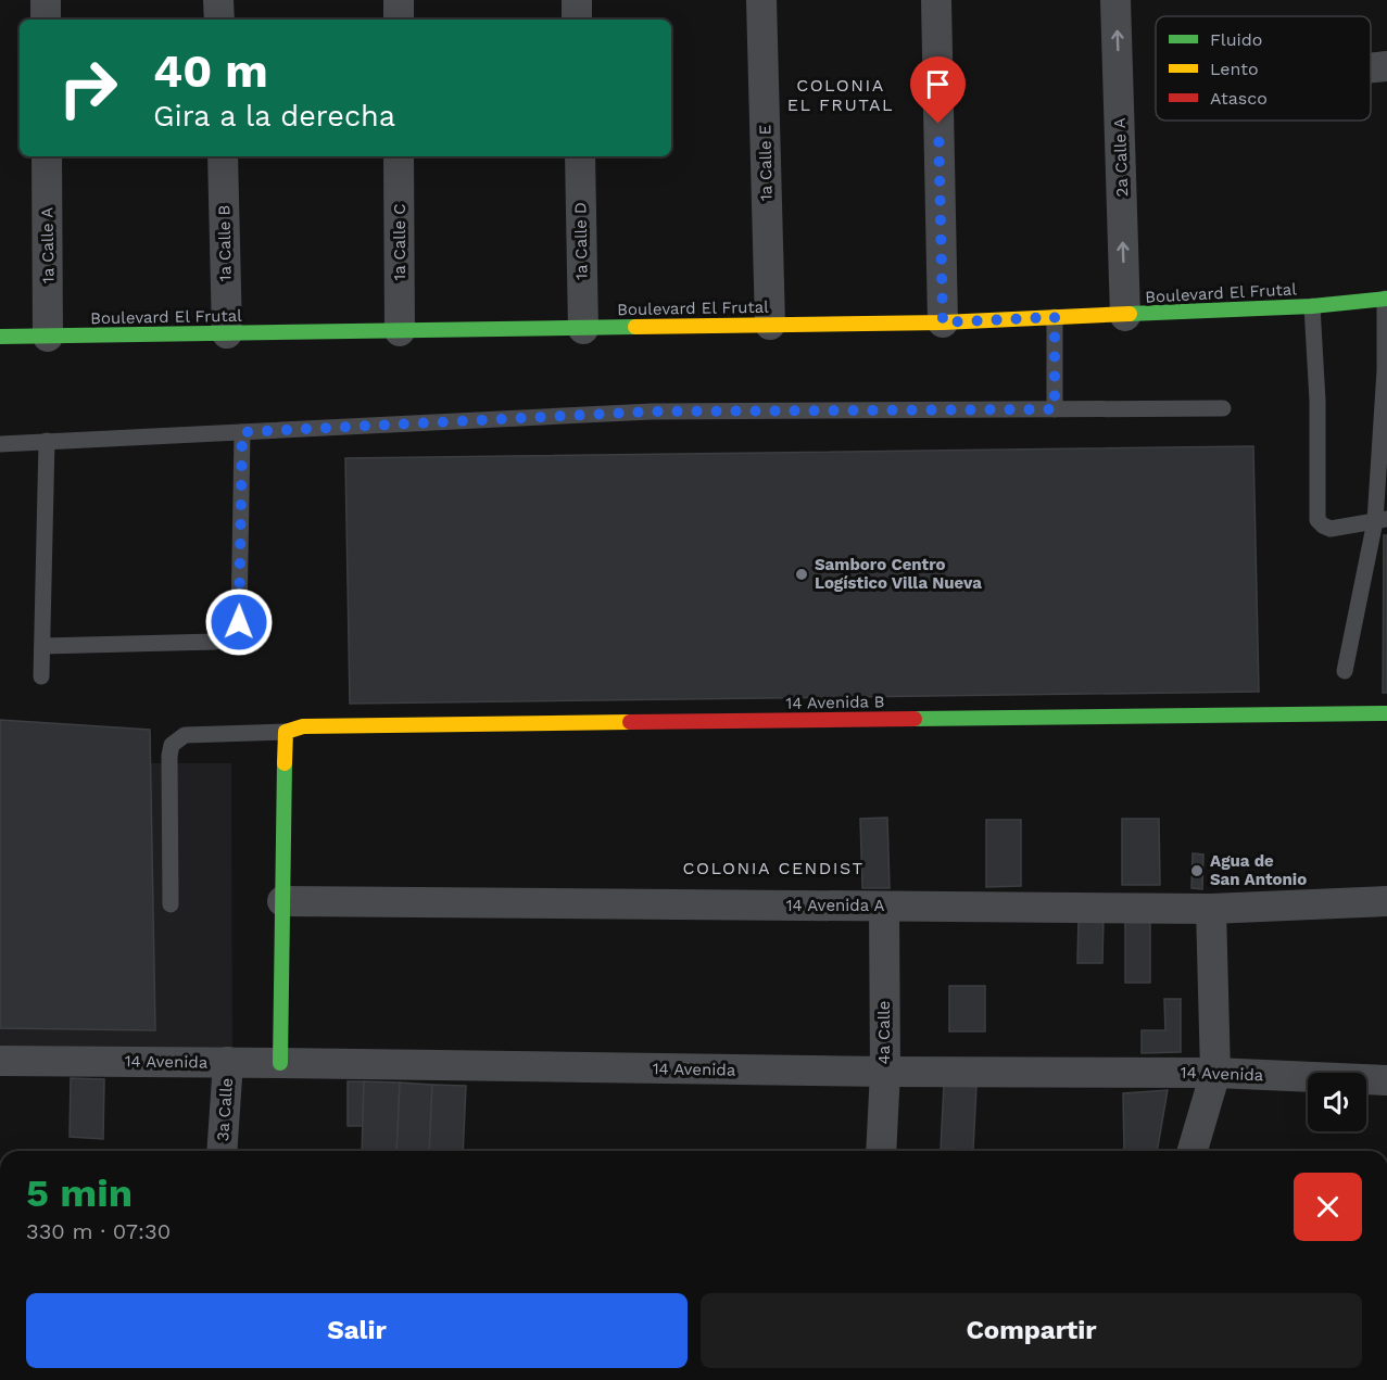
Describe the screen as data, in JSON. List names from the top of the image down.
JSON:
{
  "streets": {
    "street": [
      "2a Calle A",
      "1a Calle E",
      "1a Calle D",
      "1a Calle C",
      "1a Calle B",
      "1a Calle A",
      "Boulevard El Frutal",
      "14 Avenida B",
      "14 Avenida A",
      "4a Calle",
      "14 Avenida",
      "3a Calle"
    ]
  },
  "crossings": [
    ["2a Calle A", "Boulevard El Frutal"],
    ["1a Calle E", "Boulevard El Frutal"],
    ["1a Calle D", "Boulevard El Frutal"],
    ["1a Calle C", "Boulevard El Frutal"],
    ["1a Calle B", "Boulevard El Frutal"],
    ["1a Calle A", "Boulevard El Frutal"],
    ["14 Avenida A", "4a Calle"],
    ["4a Calle", "14 Avenida"],
    ["14 Avenida", "3a Calle"]
  ],
  "districts": ["COLONIA EL FRUTAL", "COLONIA CENDIST"],
  "places": ["Samboro Centro Logístico Villa Nueva", "Agua de San Antonio"],
  "legend": ["Fluido", "Lento", "Atasco"],
  "page": {
    "turn": ["40 m", "Gira a la derecha"],
    "heading": ["5 min", "330 m · 07:30"],
    "buttons": ["Salir", "Compartir"]
  }
}
